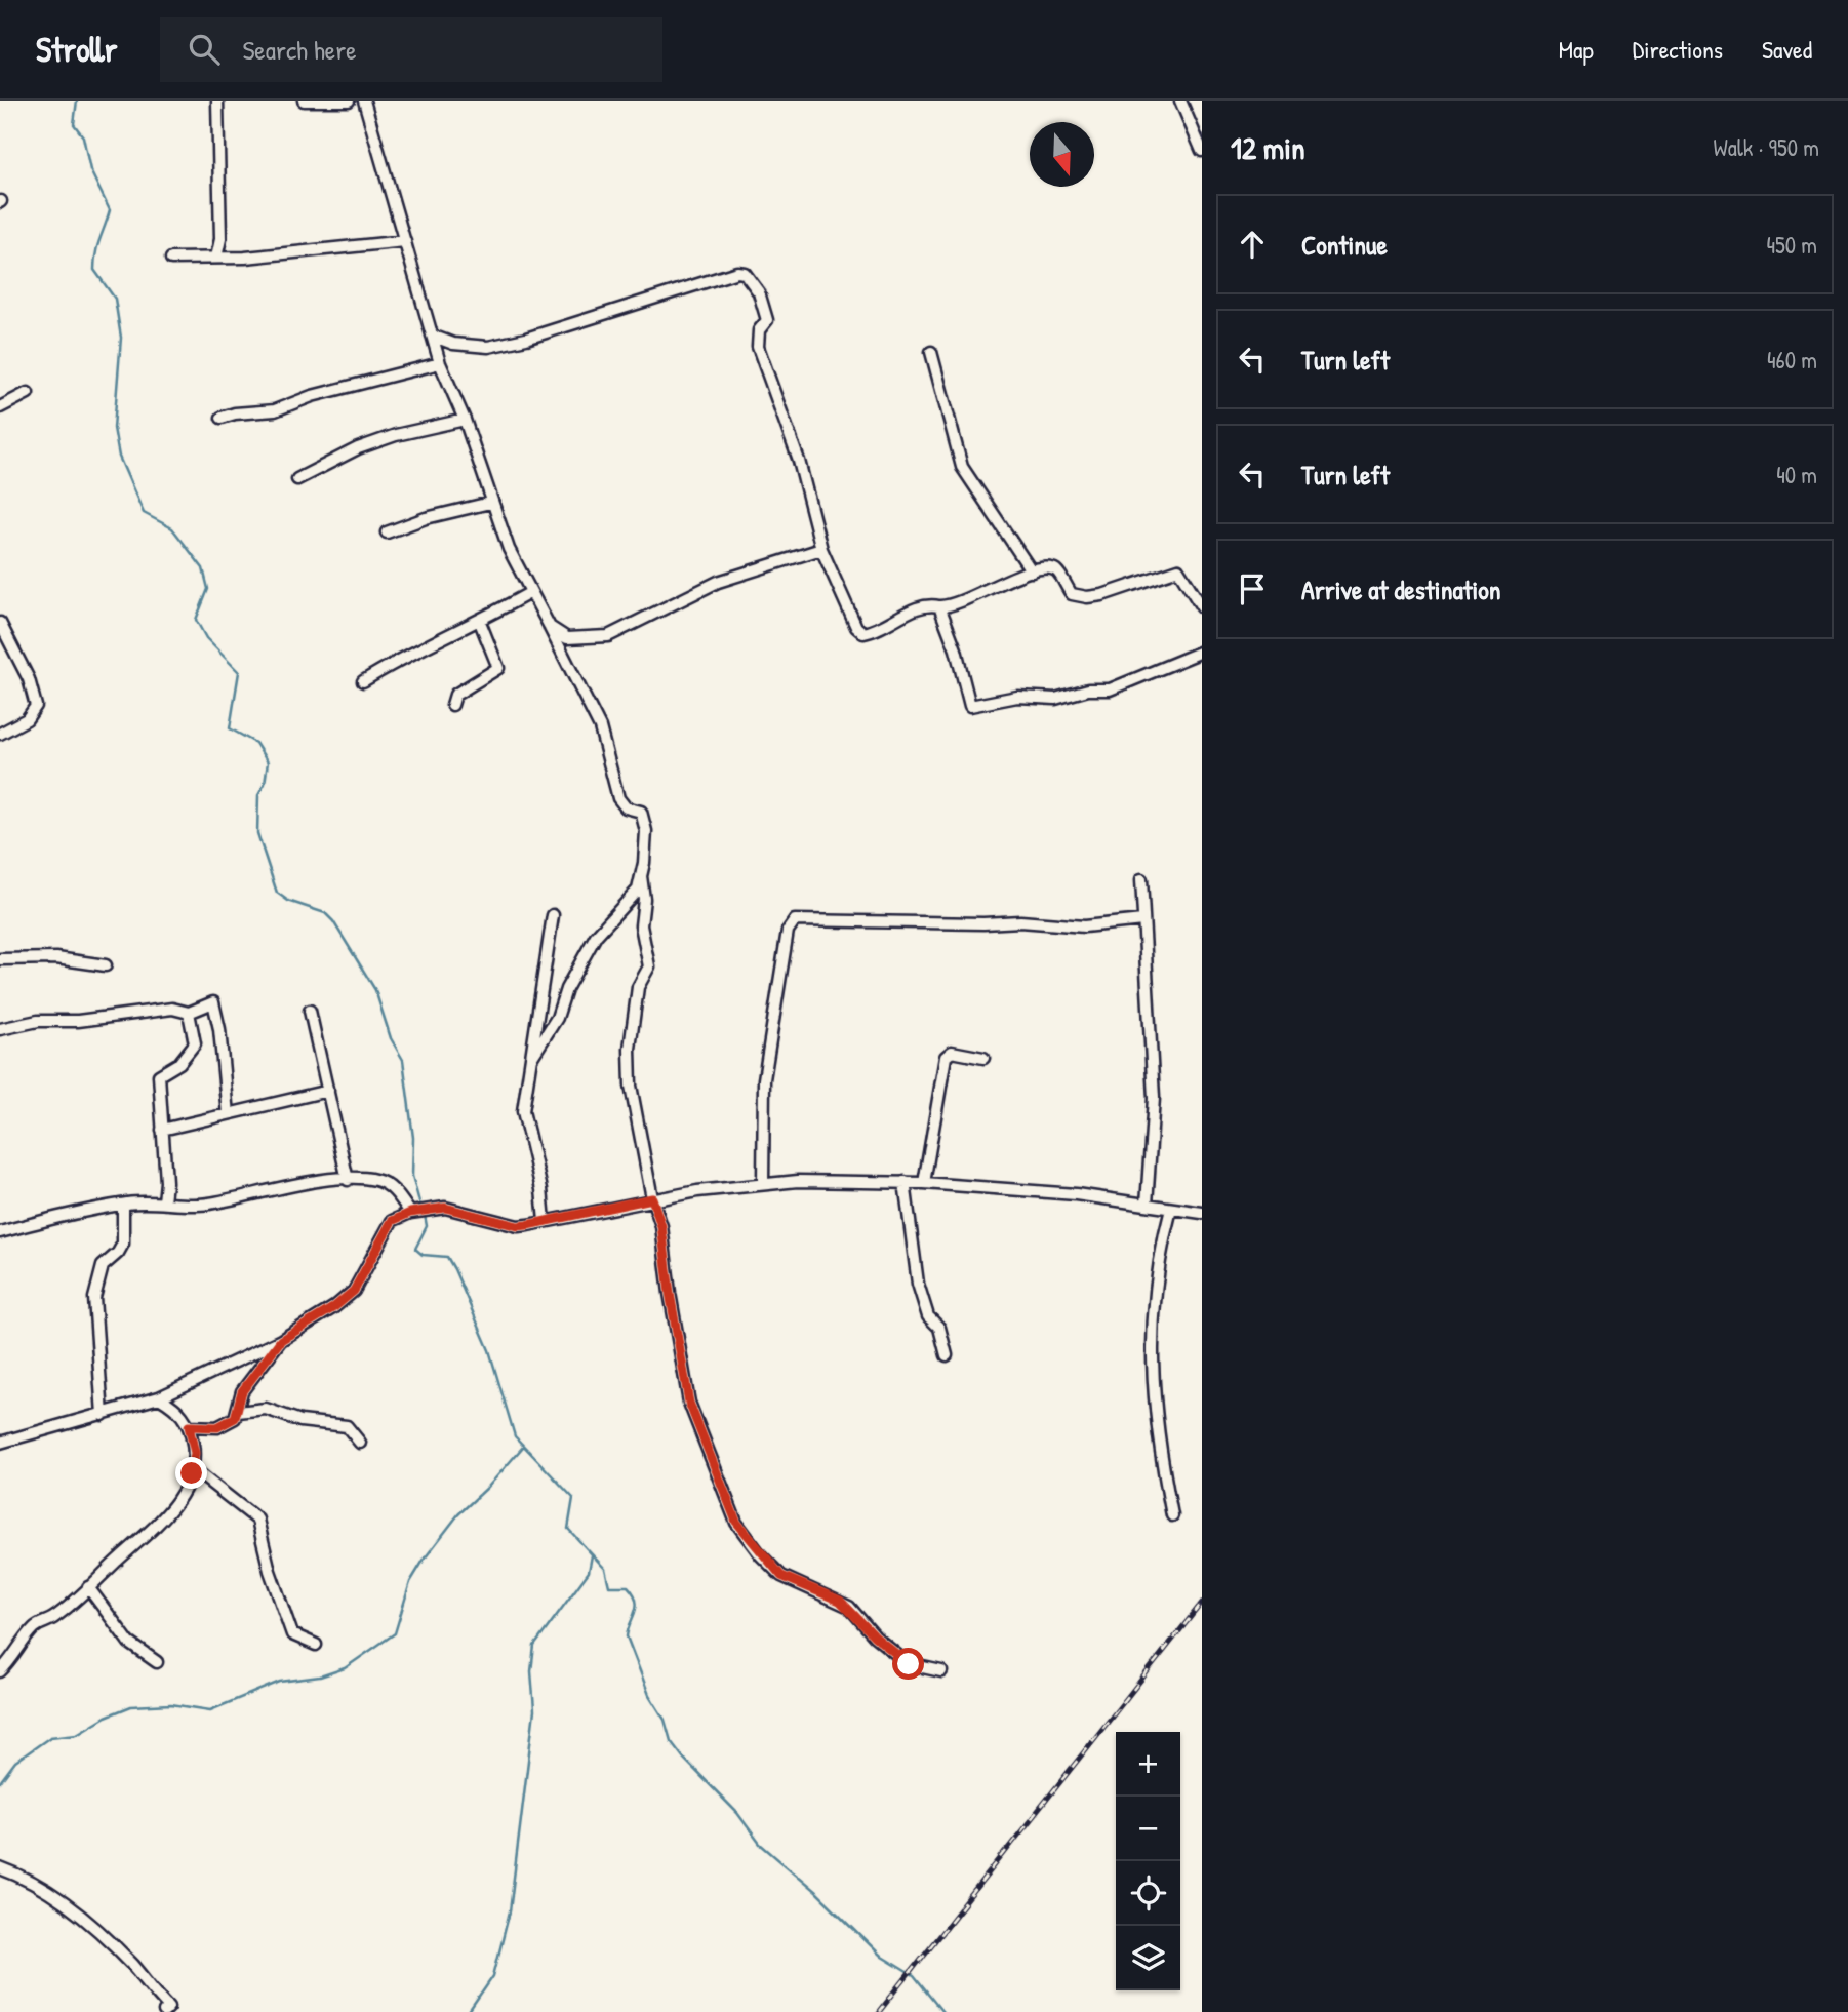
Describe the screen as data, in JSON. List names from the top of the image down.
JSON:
{
  "north": "bottom",
  "page": {
    "header": "Strollr",
    "search": "Search here",
    "nav": ["Map", "Directions", "Saved"],
    "heading": ["12 min", "Walk · 950 m"],
    "list": [
      ["Continue", "450 m"],
      ["Turn left", "460 m"],
      ["Turn left", "40 m"],
      "Arrive at destination"
    ],
    "map_buttons": ["+", "−"]
  }
}
